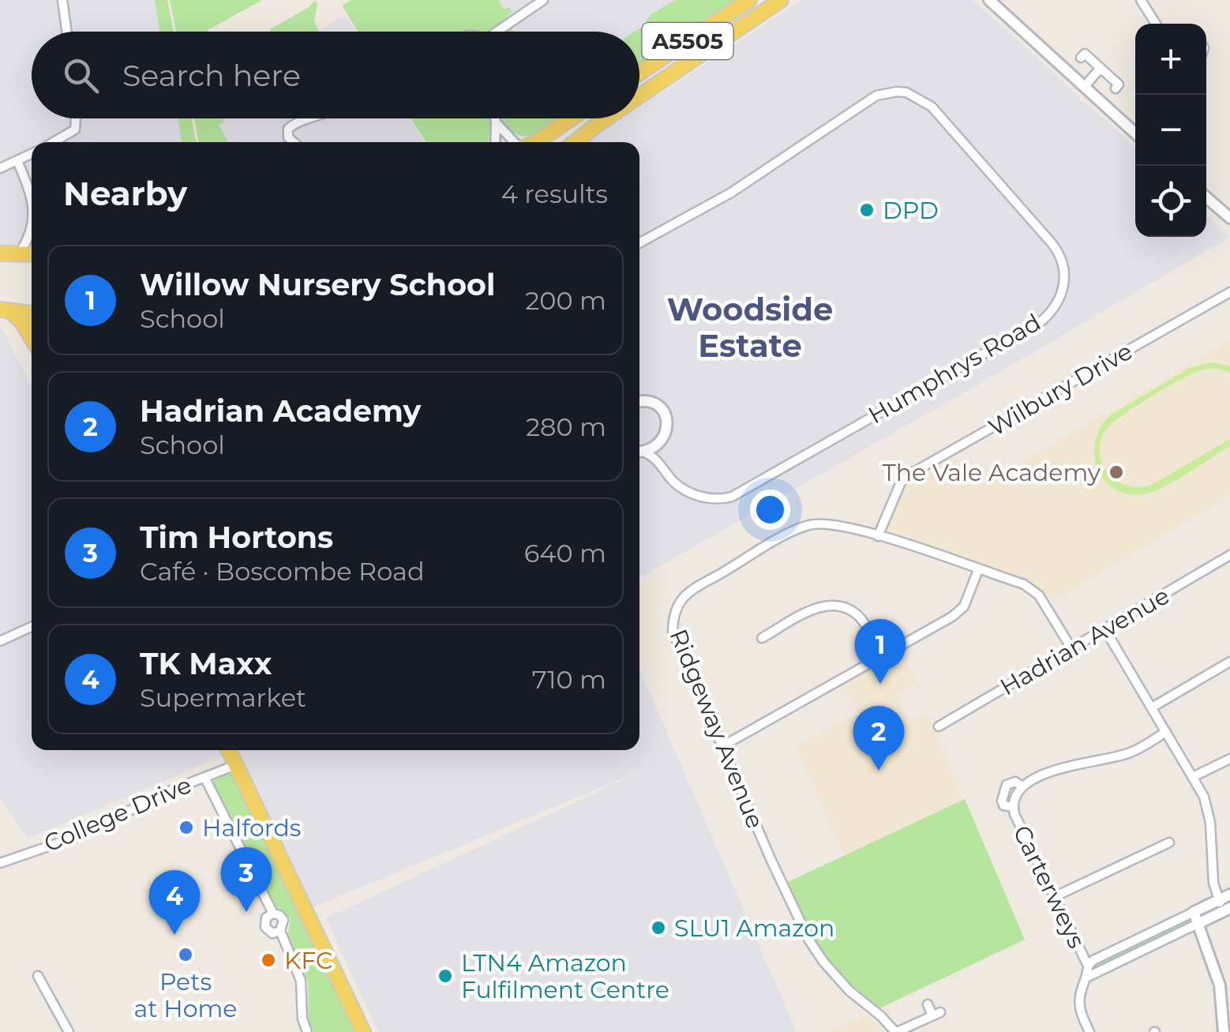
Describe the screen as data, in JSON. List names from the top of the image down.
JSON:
{
  "streets": {
    "main road": ["A5505"],
    "street": [
      "Humphrys Road",
      "Wilbury Drive",
      "Hadrian Avenue",
      "Ridgeway Avenue",
      "College Drive",
      "Carterweys"
    ]
  },
  "crossings": [
    ["Wilbury Drive", "Ridgeway Avenue"],
    ["Hadrian Avenue", "Ridgeway Avenue"]
  ],
  "districts": ["Woodside Estate"],
  "places": [
    "DPD",
    "The Vale Academy",
    "Halfords",
    "SLU1 Amazon",
    "Pets at Home",
    "KFC",
    "LTN4 Amazon Fulfilment Centre"
  ],
  "page": {
    "map_buttons": ["+", "−"],
    "search": "Search here",
    "heading": ["Nearby", "4 results"],
    "list": [
      {
        "mark": "1",
        "name": "Willow Nursery School",
        "note": "School",
        "value": "200 m"
      },
      {
        "mark": "2",
        "name": "Hadrian Academy",
        "note": "School",
        "value": "280 m"
      },
      {
        "mark": "3",
        "name": "Tim Hortons",
        "note": "Café · Boscombe Road",
        "value": "640 m"
      },
      {
        "mark": "4",
        "name": "TK Maxx",
        "note": "Supermarket",
        "value": "710 m"
      }
    ],
    "pins": [
      "1",
      "2",
      "3",
      "4"
    ]
  }
}
